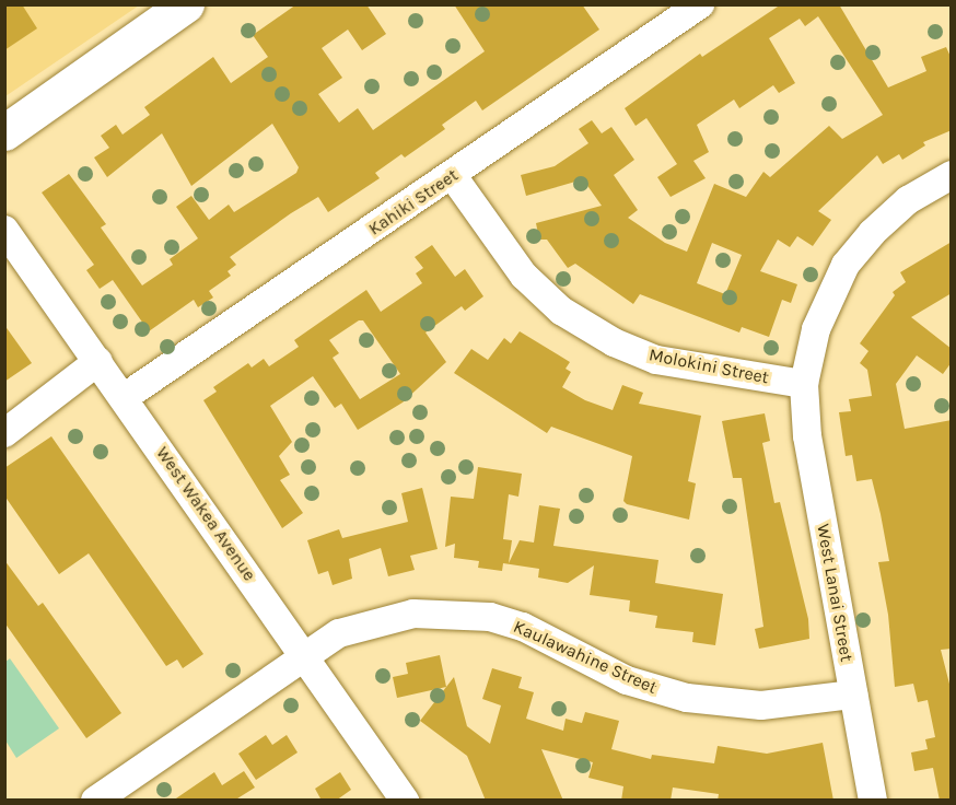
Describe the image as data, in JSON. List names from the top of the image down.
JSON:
{
  "streets": {
    "street": [
      "Kahiki Street",
      "Molokini Street",
      "West Wakea Avenue",
      "West Lanai Street",
      "Kaulawahine Street"
    ]
  },
  "crossings": [
    ["Kahiki Street", "Molokini Street"],
    ["Kahiki Street", "West Wakea Avenue"],
    ["Molokini Street", "West Lanai Street"],
    ["West Wakea Avenue", "Kaulawahine Street"],
    ["West Lanai Street", "Kaulawahine Street"]
  ]
}
